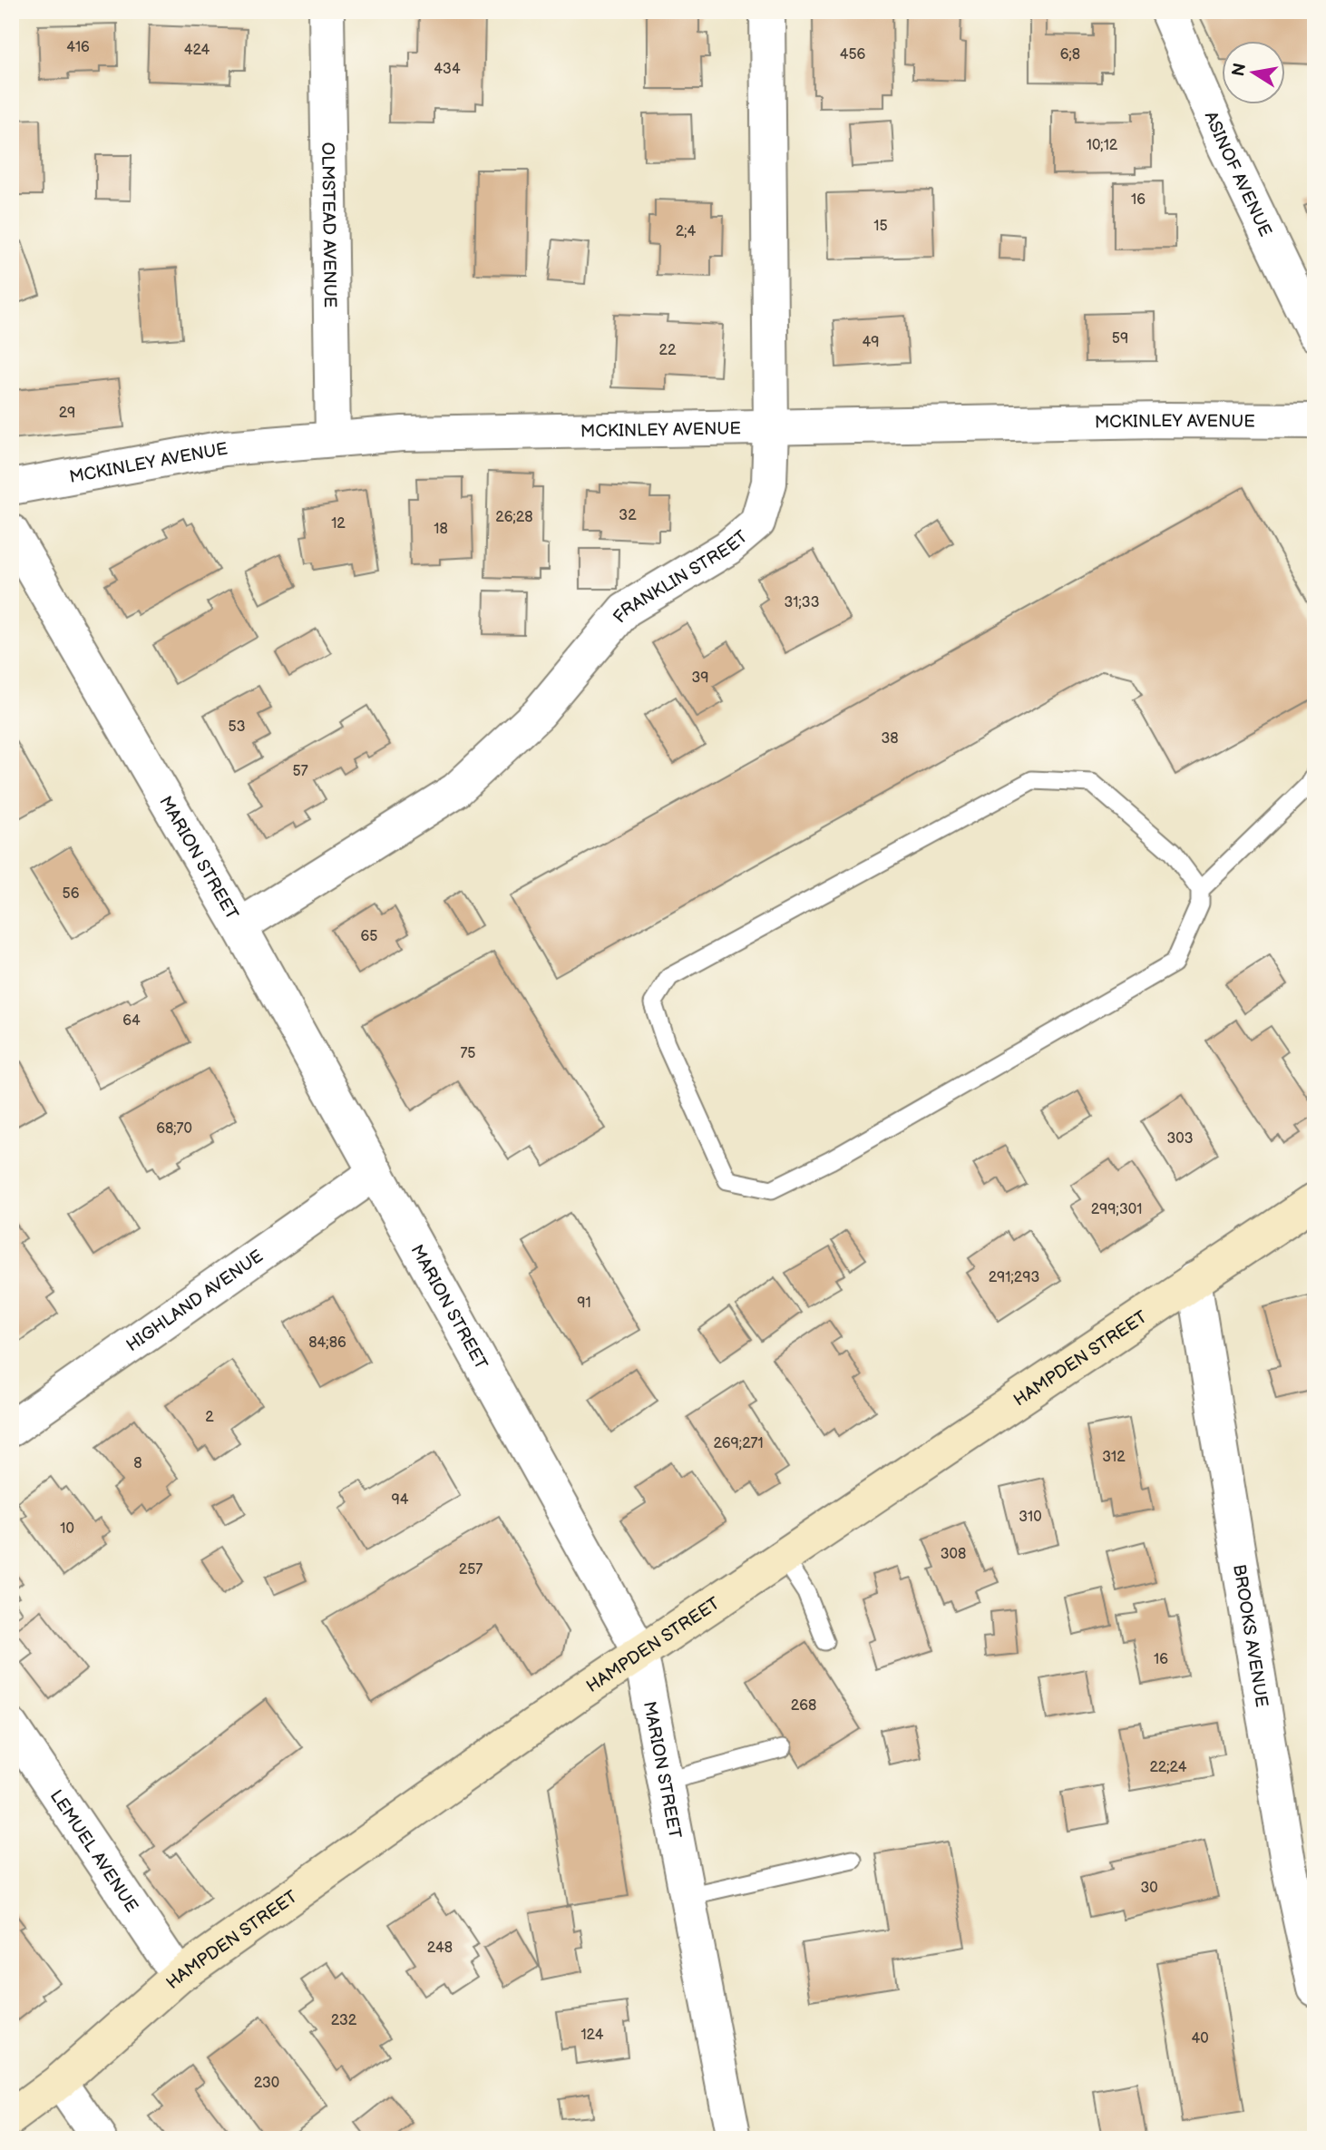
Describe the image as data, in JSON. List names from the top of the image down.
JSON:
{
  "streets": {
    "main road": ["HAMPDEN STREET"],
    "street": [
      "ASINOF AVENUE",
      "OLMSTEAD AVENUE",
      "MCKINLEY AVENUE",
      "FRANKLIN STREET",
      "MARION STREET",
      "HIGHLAND AVENUE",
      "BROOKS AVENUE",
      "LEMUEL AVENUE"
    ]
  },
  "crossings": [
    ["OLMSTEAD AVENUE", "MCKINLEY AVENUE"],
    ["MCKINLEY AVENUE", "FRANKLIN STREET"],
    ["FRANKLIN STREET", "MARION STREET"],
    ["MARION STREET", "HIGHLAND AVENUE"],
    ["MARION STREET", "HAMPDEN STREET"],
    ["HAMPDEN STREET", "BROOKS AVENUE"],
    ["HAMPDEN STREET", "LEMUEL AVENUE"]
  ],
  "house_numbers": [
    "416",
    "424",
    "456",
    "6;8",
    "434",
    "10;12",
    "16",
    "15",
    "2;4",
    "59",
    "49",
    "22",
    "29",
    "32",
    "26;28",
    "12",
    "18",
    "31;33",
    "39",
    "53",
    "38",
    "57",
    "56",
    "65",
    "64",
    "75",
    "68;70",
    "303",
    "299;301",
    "291;293",
    "91",
    "84;86",
    "2",
    "269;271",
    "312",
    "8",
    "94",
    "310",
    "10",
    "308",
    "257",
    "16",
    "268",
    "22;24",
    "30",
    "248",
    "232",
    "124",
    "40",
    "230"
  ],
  "north": "left"
}
